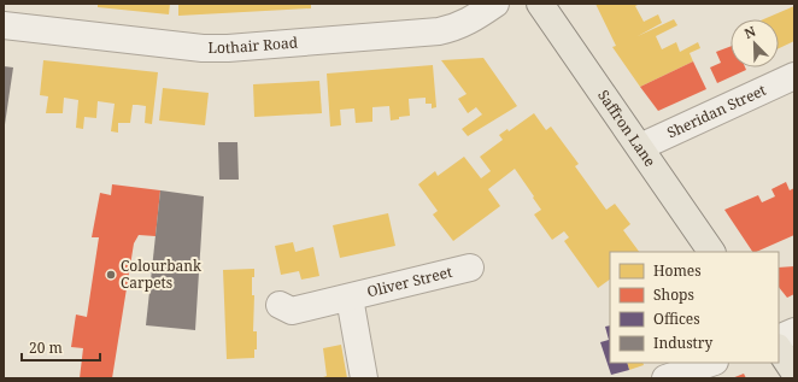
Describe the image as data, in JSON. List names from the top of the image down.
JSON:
{
  "streets": {
    "main road": ["Saffron Lane"],
    "street": ["Lothair Road", "Sheridan Street", "Oliver Street"]
  },
  "crossings": [
    ["Sheridan Street", "Saffron Lane"]
  ],
  "places": ["Colourbank Carpets"],
  "legend": [
    "Homes",
    "Shops",
    "Offices",
    "Industry"
  ],
  "scale_bar": "20 m",
  "north": "top left"
}
